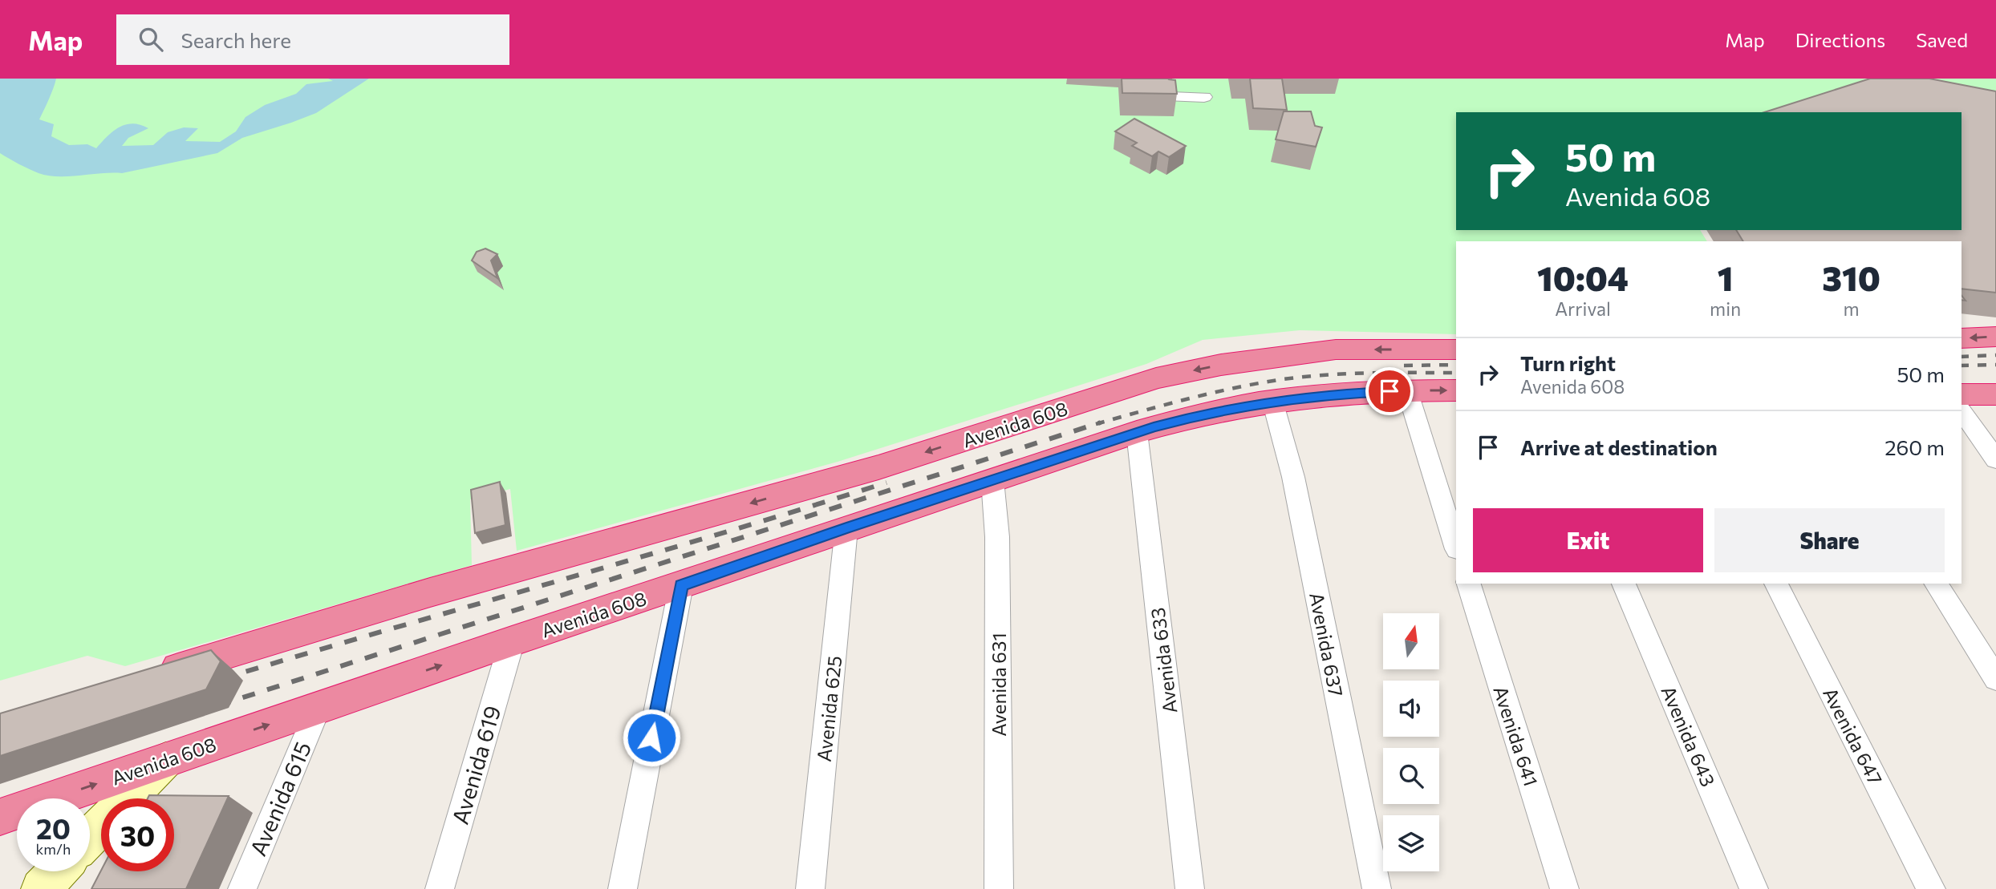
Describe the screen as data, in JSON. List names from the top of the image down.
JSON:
{
  "streets": {
    "highway": ["Avenida 608"],
    "street": [
      "Avenida 637",
      "Avenida 633",
      "Avenida 631",
      "Avenida 625",
      "Avenida 641",
      "Avenida 643",
      "Avenida 647",
      "Avenida 619",
      "Avenida 615"
    ]
  },
  "crossings": [
    ["Avenida 608", "Avenida 637"],
    ["Avenida 608", "Avenida 633"],
    ["Avenida 608", "Avenida 631"],
    ["Avenida 608", "Avenida 625"],
    ["Avenida 608", "Avenida 619"],
    ["Avenida 608", "Avenida 615"]
  ],
  "north": "top",
  "page": {
    "header": "Map",
    "search": "Search here",
    "nav": ["Map", "Directions", "Saved"],
    "turn": ["50 m", "Avenida 608"],
    "eta": [
      "10:04",
      "Arrival",
      "1",
      "min",
      "310",
      "m"
    ],
    "list": [
      {
        "name": "Turn right",
        "note": "Avenida 608",
        "value": "50 m"
      },
      {
        "name": "Arrive at destination",
        "value": "260 m"
      }
    ],
    "buttons": ["Exit", "Share"],
    "speed": "20 km/h",
    "limit": "30"
  }
}
